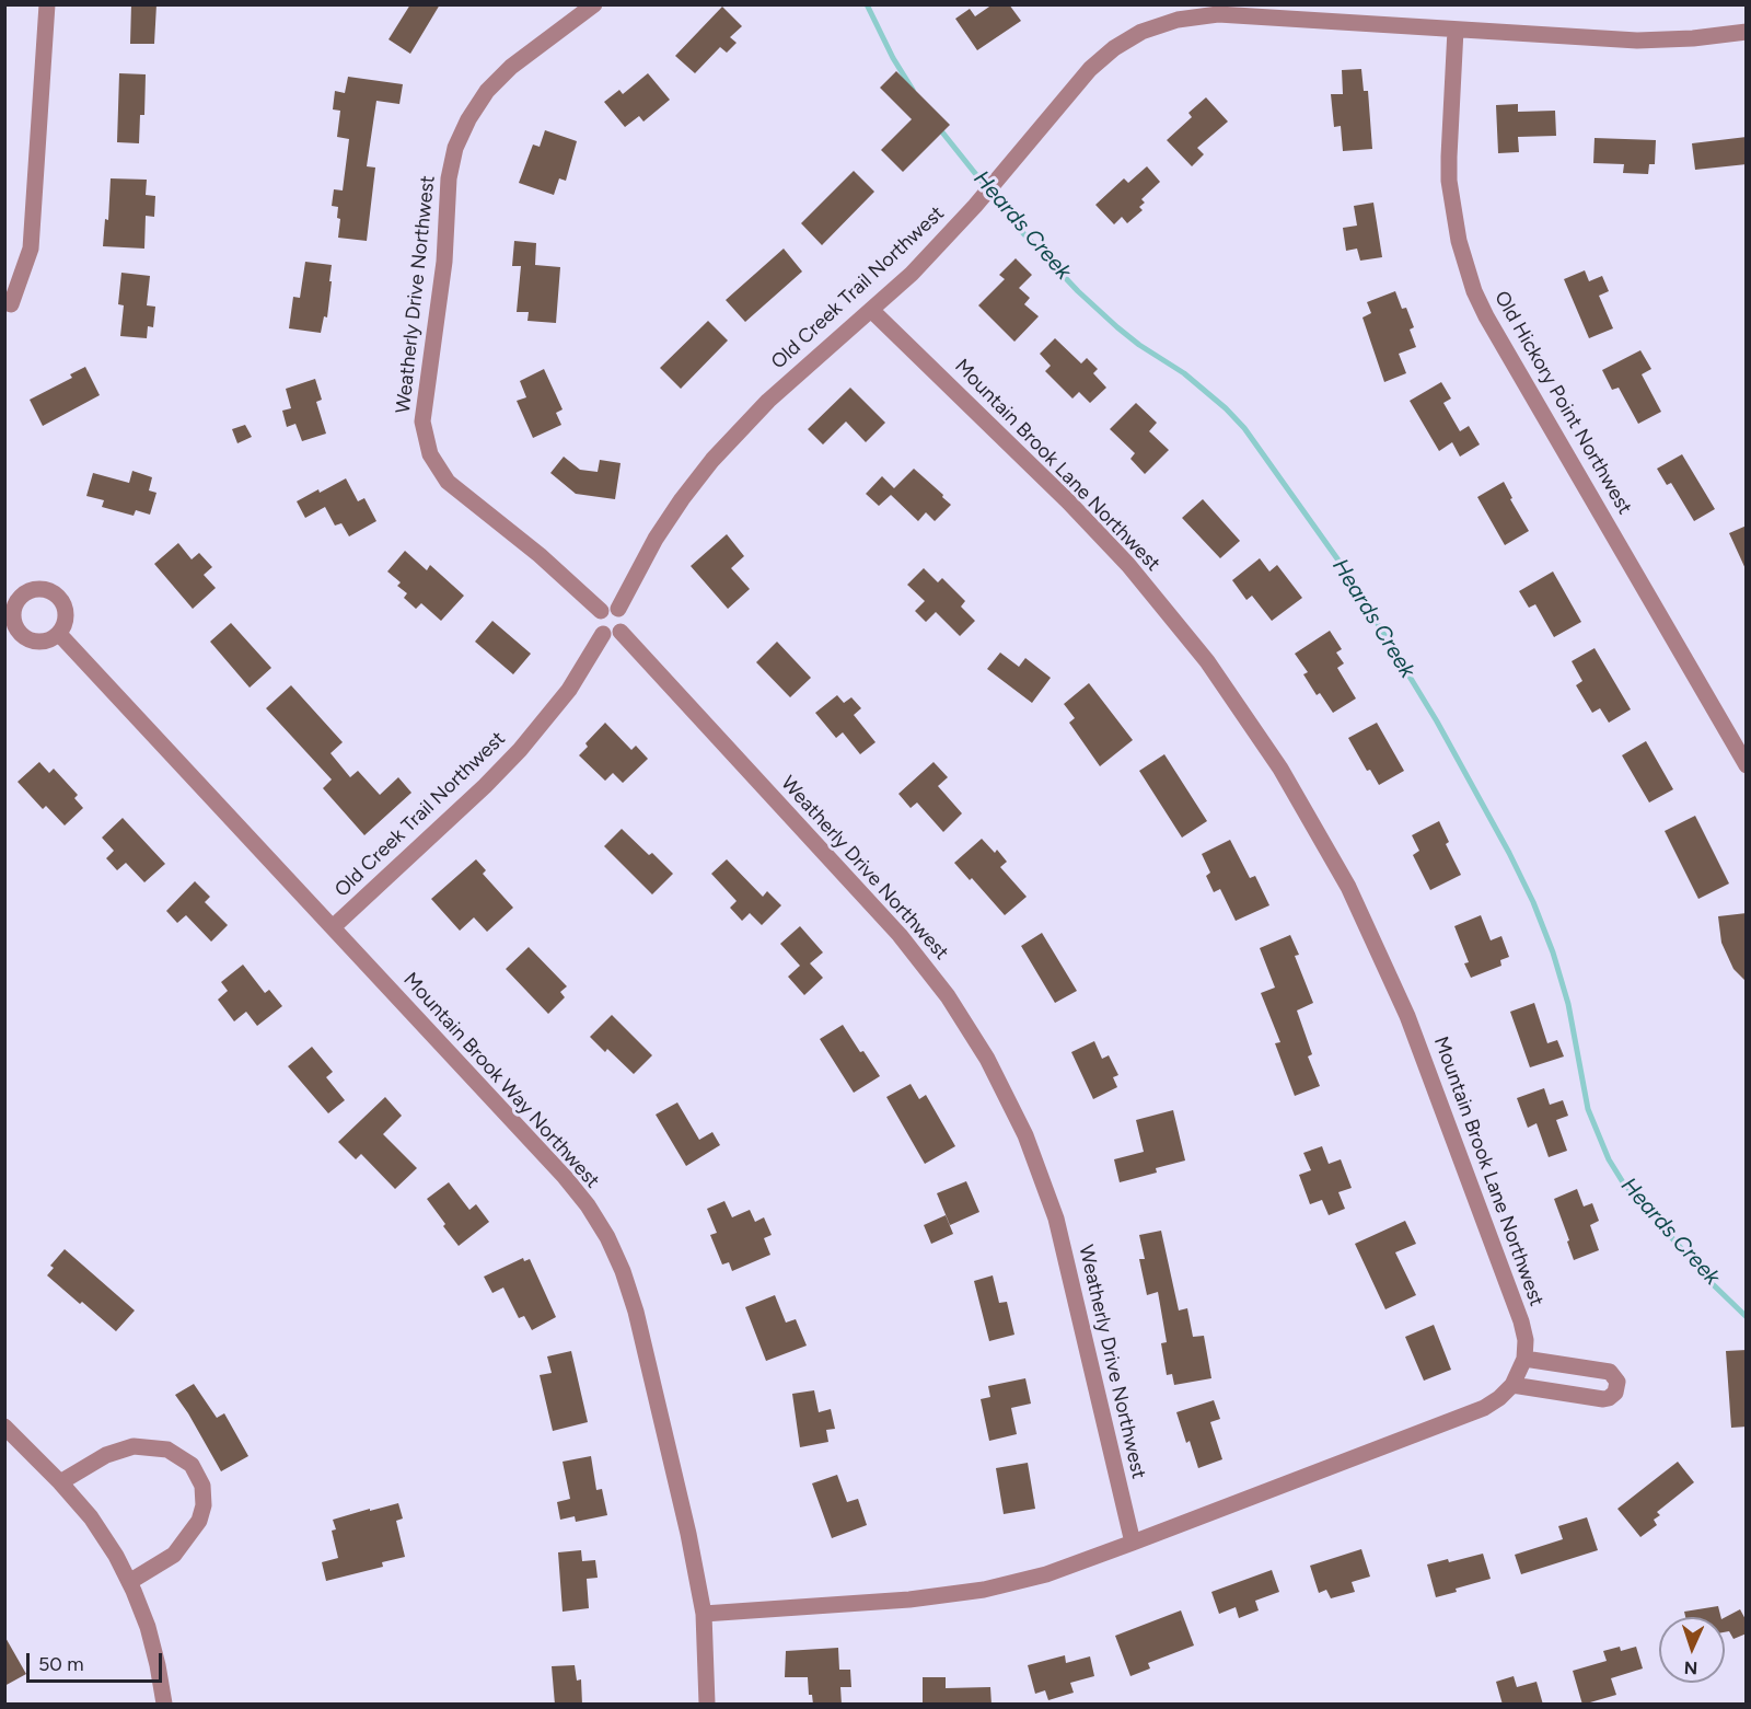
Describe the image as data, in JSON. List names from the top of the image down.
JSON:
{
  "streets": {
    "street": [
      "Old Creek Trail Northwest",
      "Weatherly Drive Northwest",
      "Old Hickory Point Northwest",
      "Mountain Brook Lane Northwest",
      "Mountain Brook Way Northwest"
    ]
  },
  "crossings": [
    ["Old Creek Trail Northwest", "Weatherly Drive Northwest"],
    ["Old Creek Trail Northwest", "Old Hickory Point Northwest"],
    ["Old Creek Trail Northwest", "Mountain Brook Lane Northwest"],
    ["Old Creek Trail Northwest", "Mountain Brook Way Northwest"],
    ["Weatherly Drive Northwest", "Mountain Brook Lane Northwest"],
    ["Mountain Brook Lane Northwest", "Mountain Brook Way Northwest"]
  ],
  "water": ["Heards Creek"],
  "scale_bar": "50 m",
  "north": "bottom"
}
